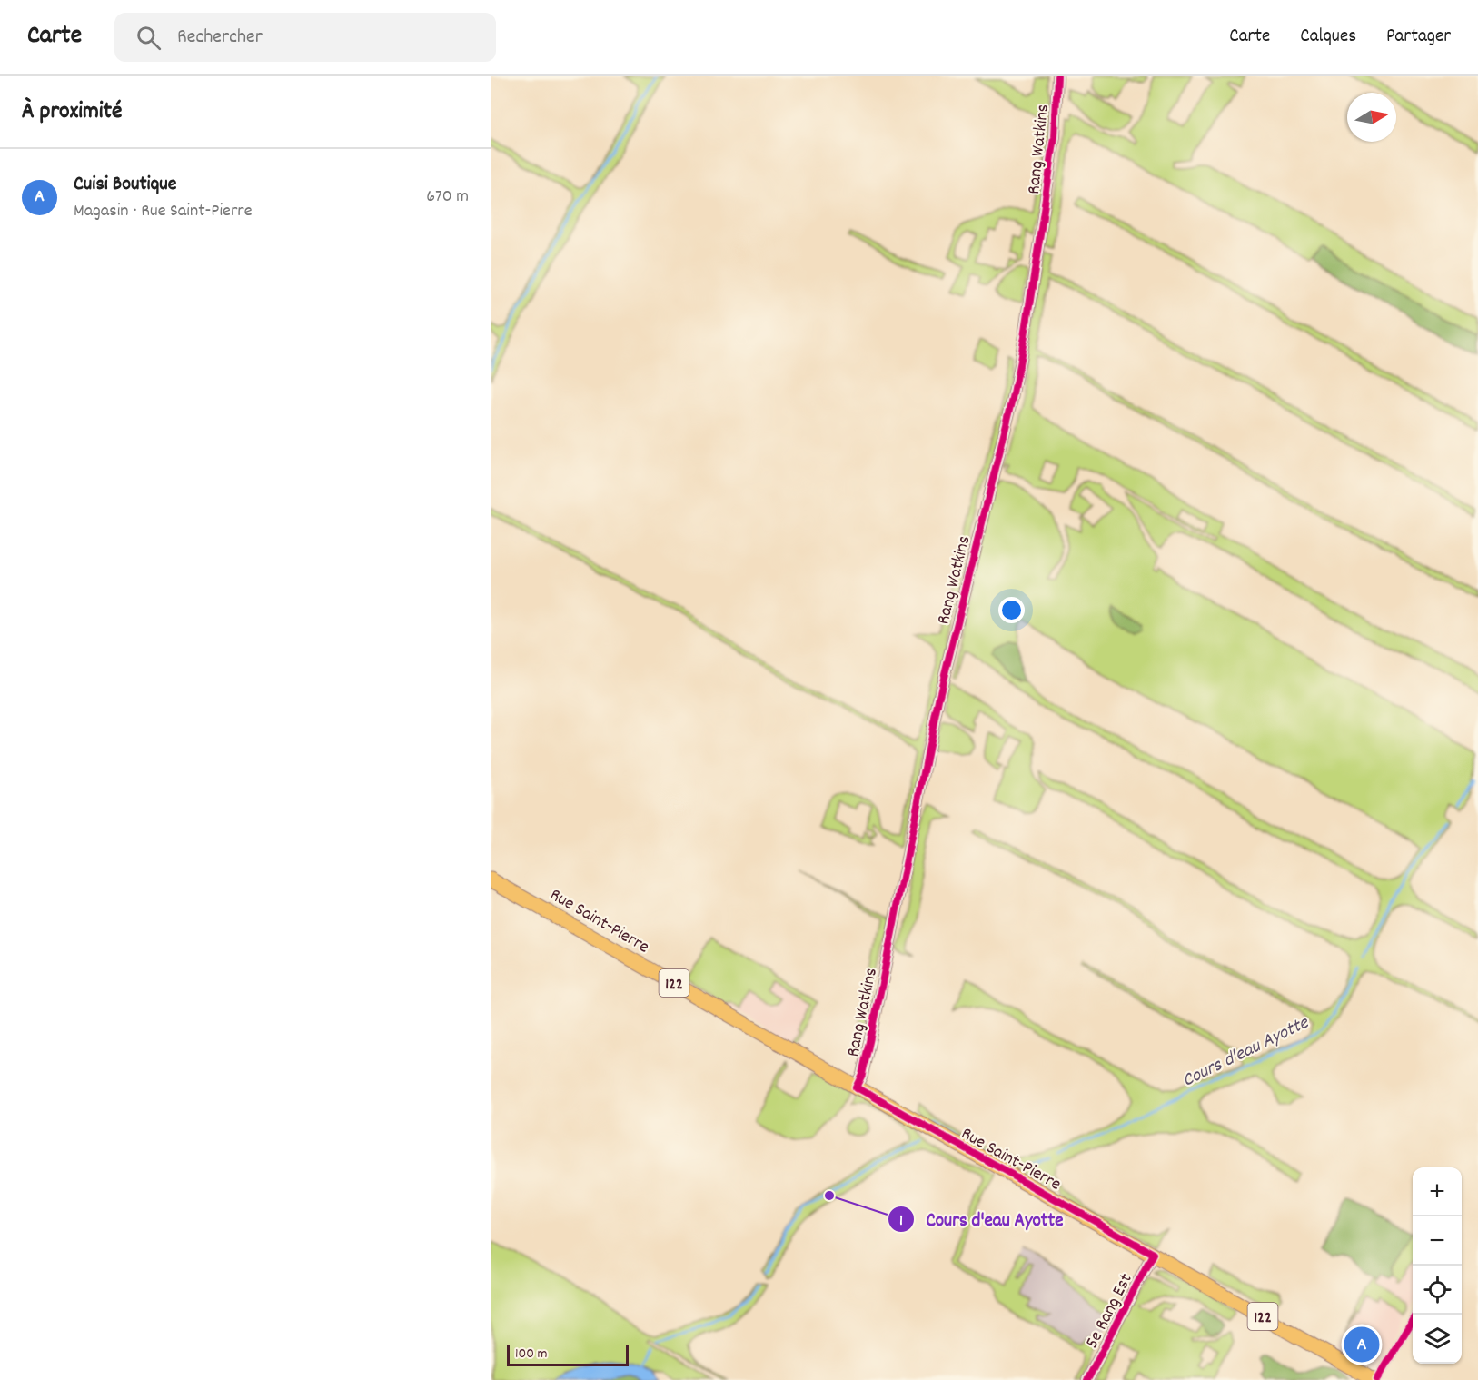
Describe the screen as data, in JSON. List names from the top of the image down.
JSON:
{
  "streets": {
    "main road": ["Rue Saint-Pierre", "122"],
    "street": ["Rang Watkins", "5e Rang Est"]
  },
  "crossings": [
    ["Rang Watkins", "Rue Saint-Pierre"],
    ["Rue Saint-Pierre", "5e Rang Est"]
  ],
  "water": ["Cours d'eau Ayotte"],
  "places": ["Cours d'eau Ayotte"],
  "scale_bar": "100 m",
  "north": "right",
  "page": {
    "header": "Carte",
    "search": "Rechercher",
    "nav": ["Carte", "Calques", "Partager"],
    "heading": "À proximité",
    "list": [
      {
        "mark": "A",
        "name": "Cuisi Boutique",
        "note": "Magasin · Rue Saint-Pierre",
        "value": "670 m"
      }
    ],
    "map_buttons": ["+", "−"],
    "pins": "A",
    "scale": "100 m"
  }
}
